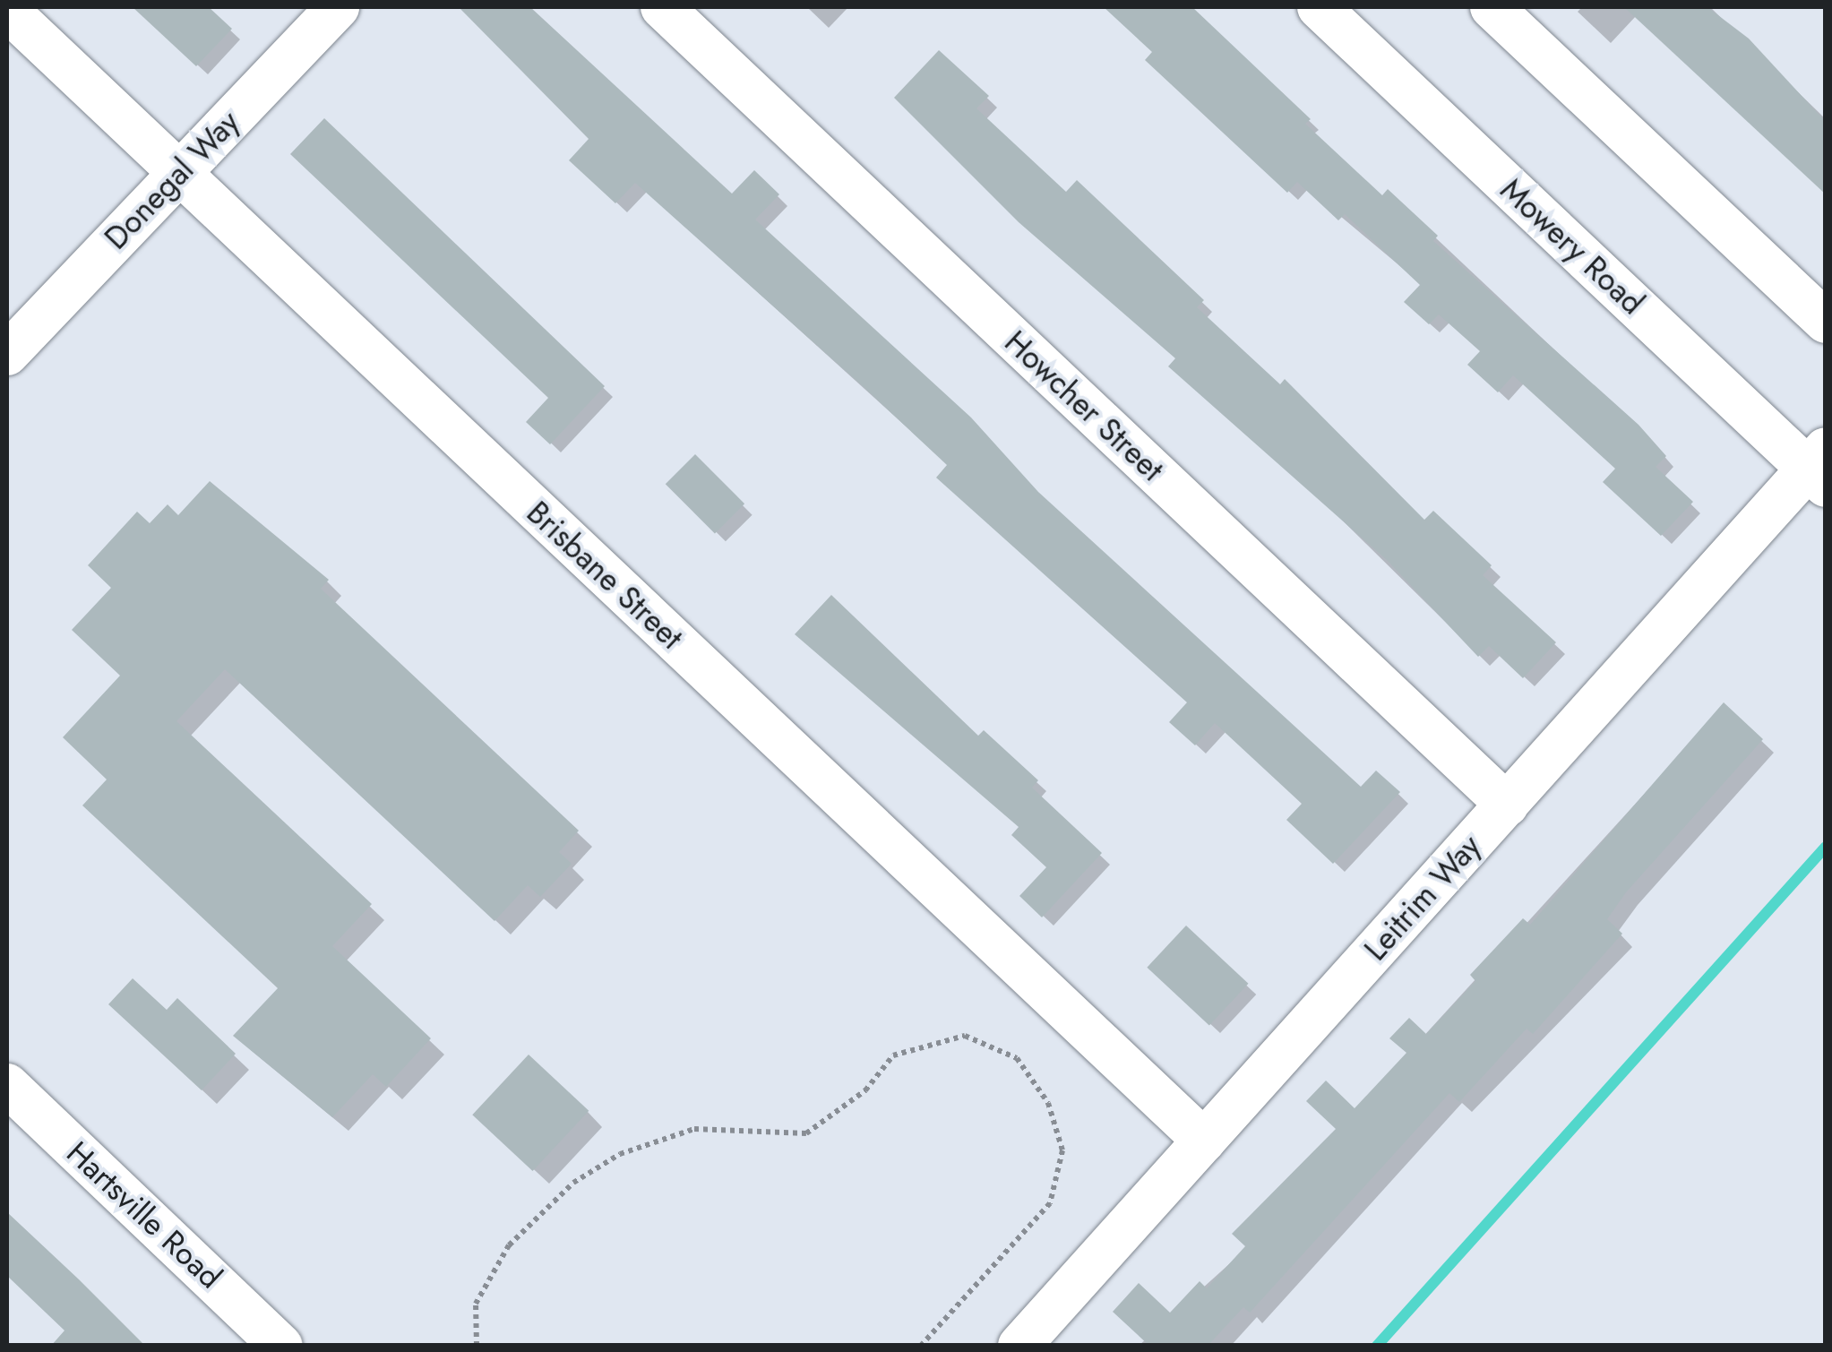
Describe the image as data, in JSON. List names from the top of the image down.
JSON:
{
  "streets": {
    "street": [
      "Donegal Way",
      "Mowery Road",
      "Howcher Street",
      "Brisbane Street",
      "Leitrim Way",
      "Hartsville Road"
    ]
  },
  "crossings": [
    ["Donegal Way", "Brisbane Street"],
    ["Mowery Road", "Leitrim Way"],
    ["Howcher Street", "Leitrim Way"],
    ["Brisbane Street", "Leitrim Way"]
  ]
}
